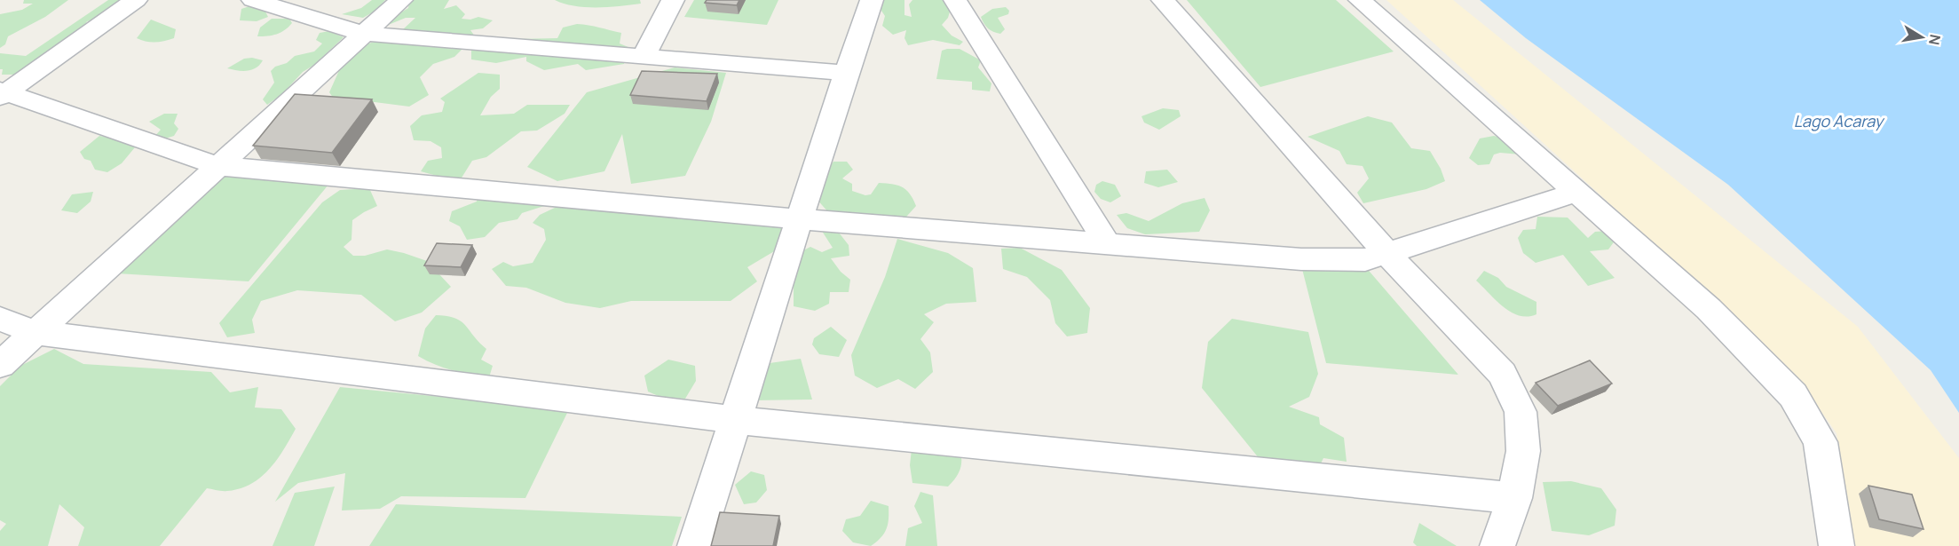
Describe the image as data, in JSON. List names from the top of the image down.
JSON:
{
  "water": ["Lago Acaray"],
  "north": "right"
}
